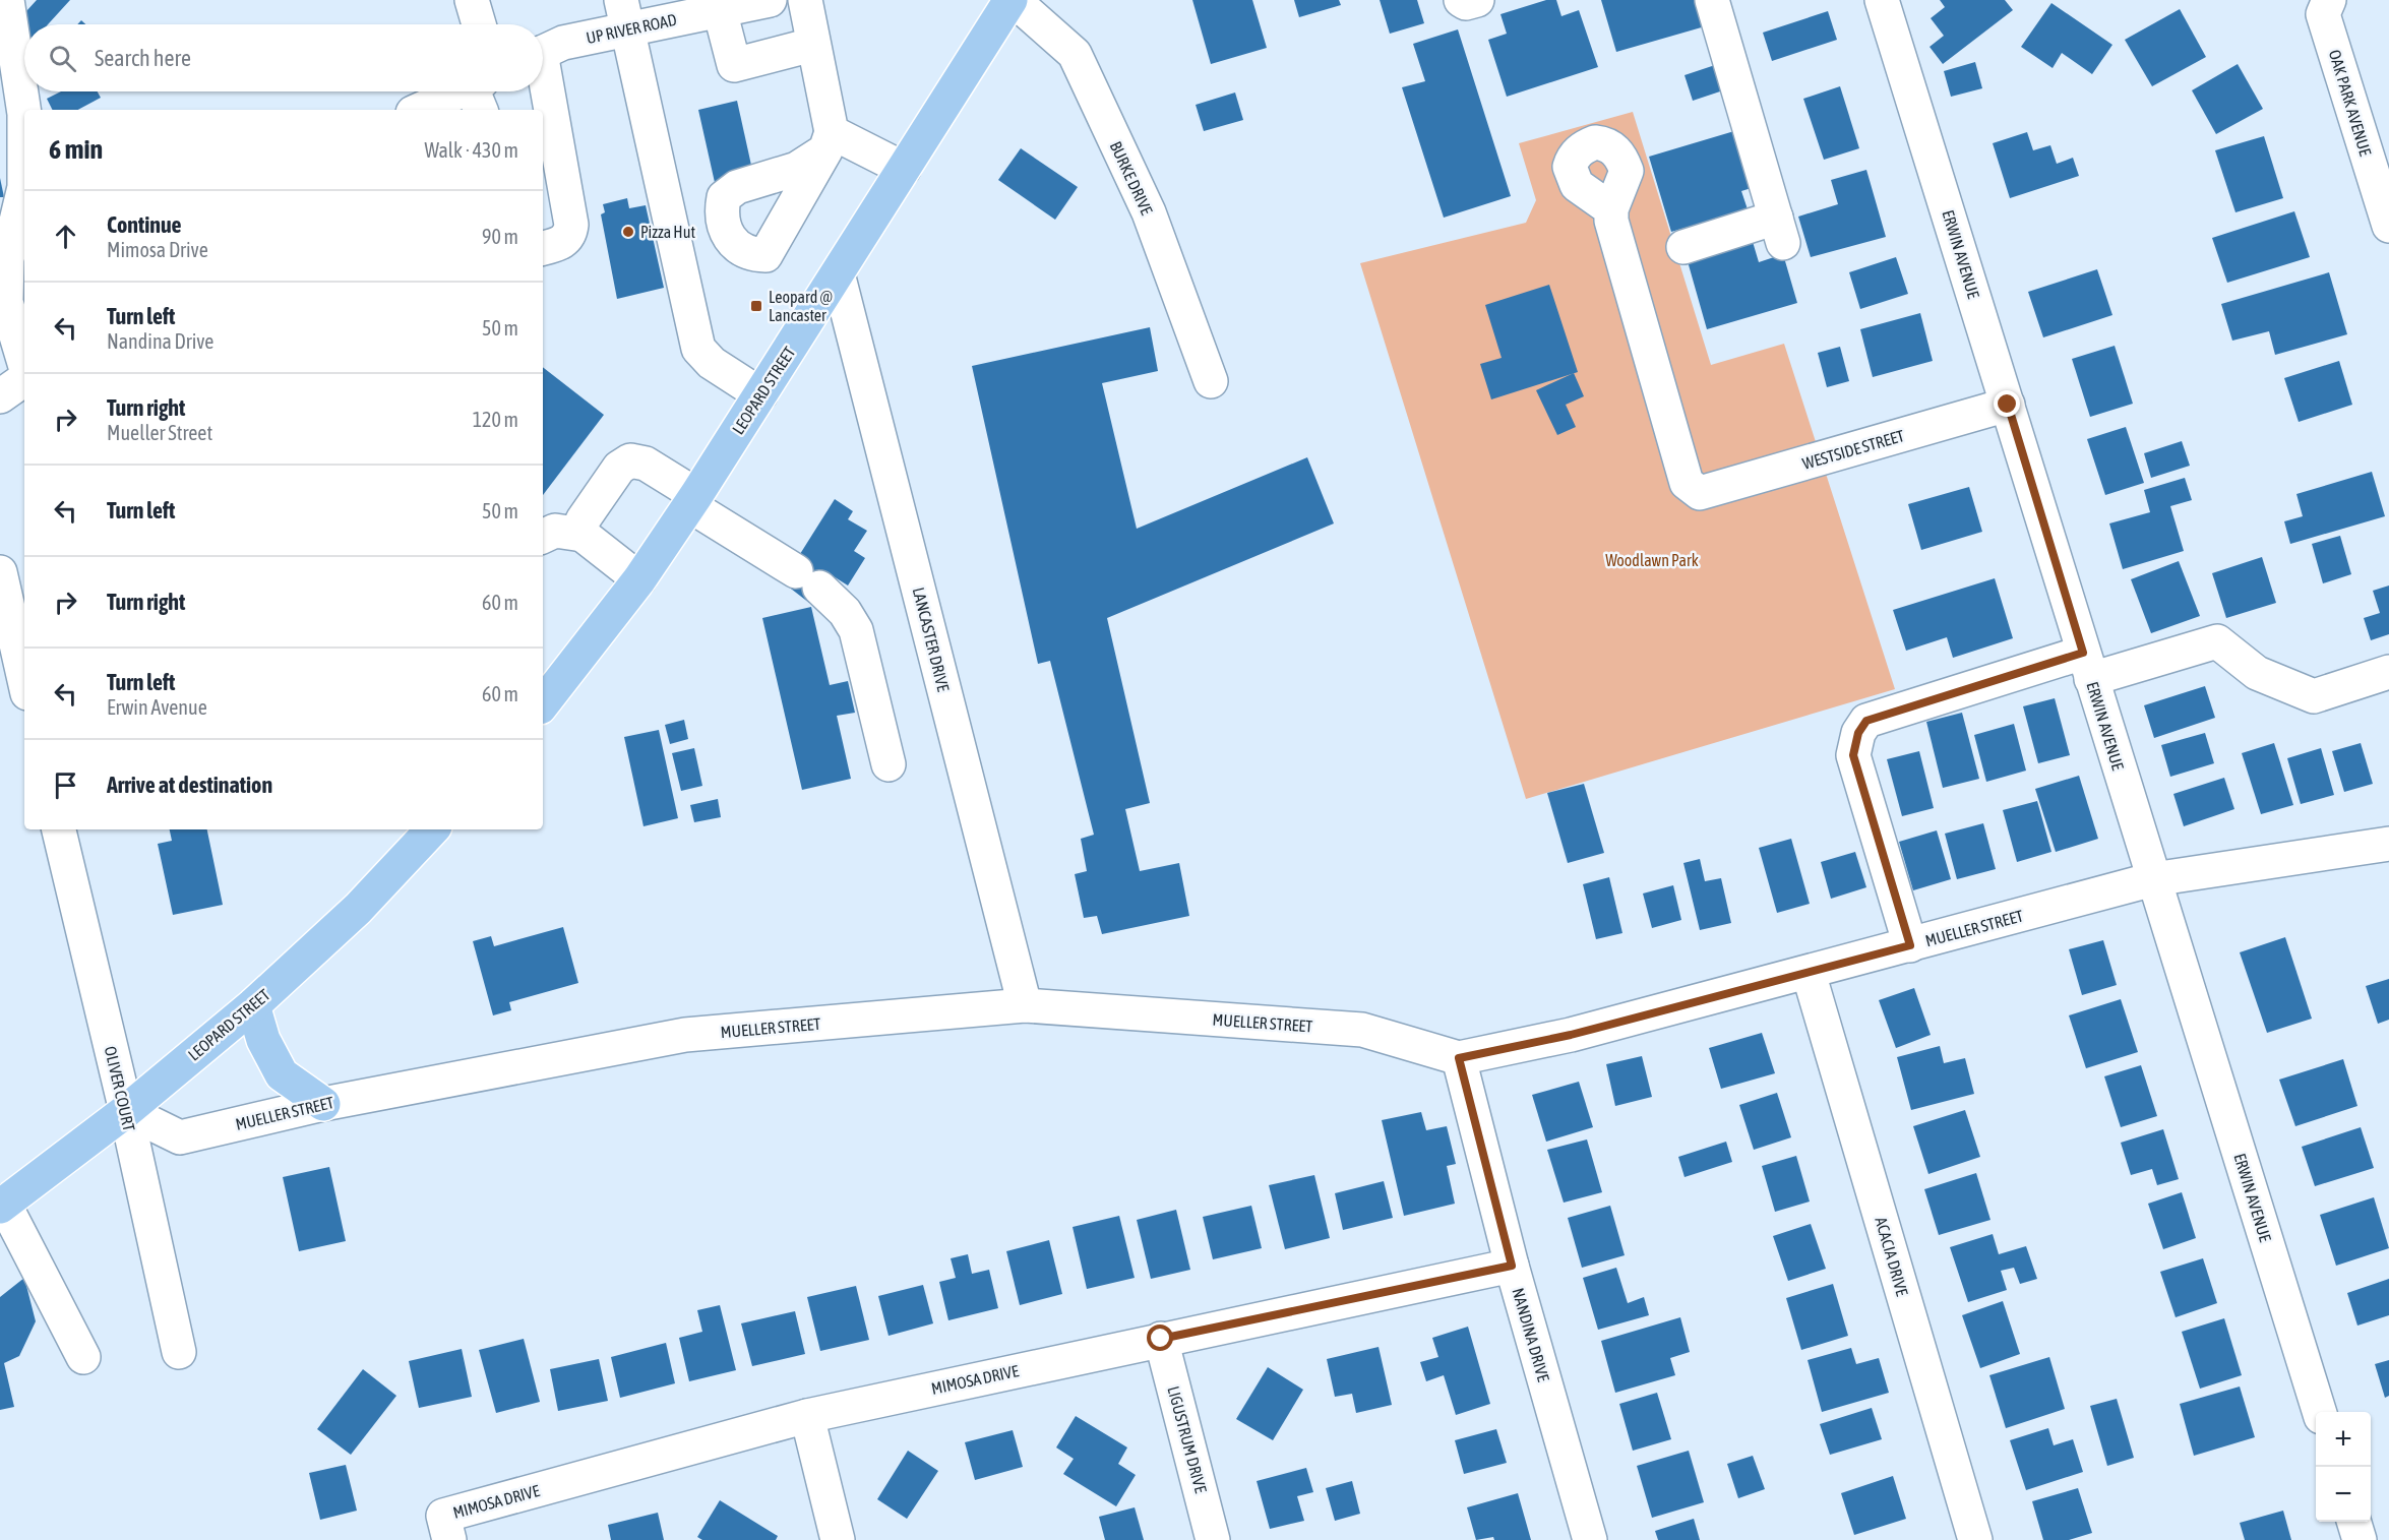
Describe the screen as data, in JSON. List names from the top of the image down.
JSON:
{
  "streets": {
    "main road": ["LEOPARD STREET"],
    "street": [
      "UP RIVER ROAD",
      "OAK PARK AVENUE",
      "BURKE DRIVE",
      "ERWIN AVENUE",
      "WESTSIDE STREET",
      "LANCASTER DRIVE",
      "MUELLER STREET",
      "OLIVER COURT",
      "ACACIA DRIVE",
      "NANDINA DRIVE",
      "MIMOSA DRIVE",
      "LIGUSTRUM DRIVE"
    ]
  },
  "crossings": [
    ["BURKE DRIVE", "LEOPARD STREET"],
    ["ERWIN AVENUE", "WESTSIDE STREET"],
    ["ERWIN AVENUE", "MUELLER STREET"],
    ["LEOPARD STREET", "LANCASTER DRIVE"],
    ["LEOPARD STREET", "MUELLER STREET"],
    ["LEOPARD STREET", "OLIVER COURT"],
    ["LANCASTER DRIVE", "MUELLER STREET"],
    ["MUELLER STREET", "OLIVER COURT"],
    ["MUELLER STREET", "ACACIA DRIVE"],
    ["MUELLER STREET", "NANDINA DRIVE"],
    ["NANDINA DRIVE", "MIMOSA DRIVE"],
    ["MIMOSA DRIVE", "LIGUSTRUM DRIVE"]
  ],
  "parks": ["Woodlawn Park"],
  "places": {
    "other": ["Pizza Hut"],
    "transit": ["Leopard @ Lancaster"]
  },
  "page": {
    "search": "Search here",
    "heading": ["6 min", "Walk · 430 m"],
    "list": [
      ["Continue", "Mimosa Drive", "90 m"],
      ["Turn left", "Nandina Drive", "50 m"],
      ["Turn right", "Mueller Street", "120 m"],
      ["Turn left", "50 m"],
      ["Turn right", "60 m"],
      ["Turn left", "Erwin Avenue", "60 m"],
      "Arrive at destination"
    ],
    "map_buttons": ["+", "−"]
  }
}
